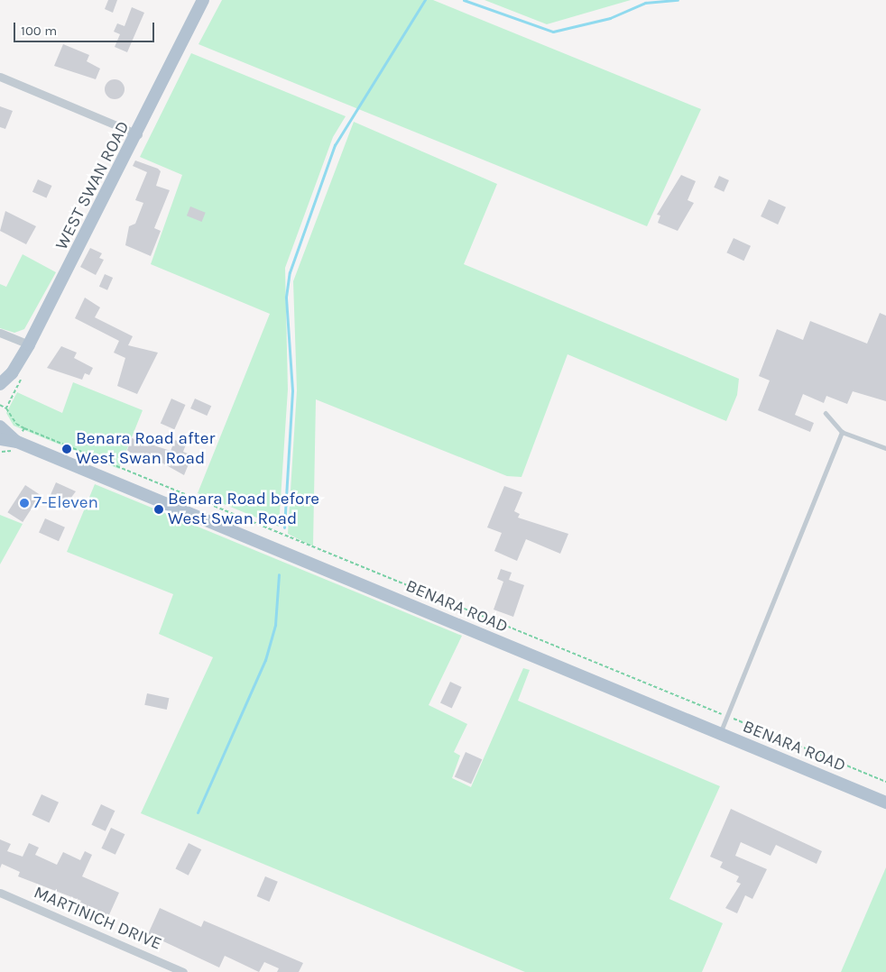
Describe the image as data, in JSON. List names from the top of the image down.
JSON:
{
  "streets": {
    "main road": ["WEST SWAN ROAD", "BENARA ROAD"],
    "street": ["MARTINICH DRIVE"]
  },
  "places": ["Benara Road after West Swan Road", "7-Eleven", "Benara Road before West Swan Road"],
  "scale_bar": "100 m"
}
